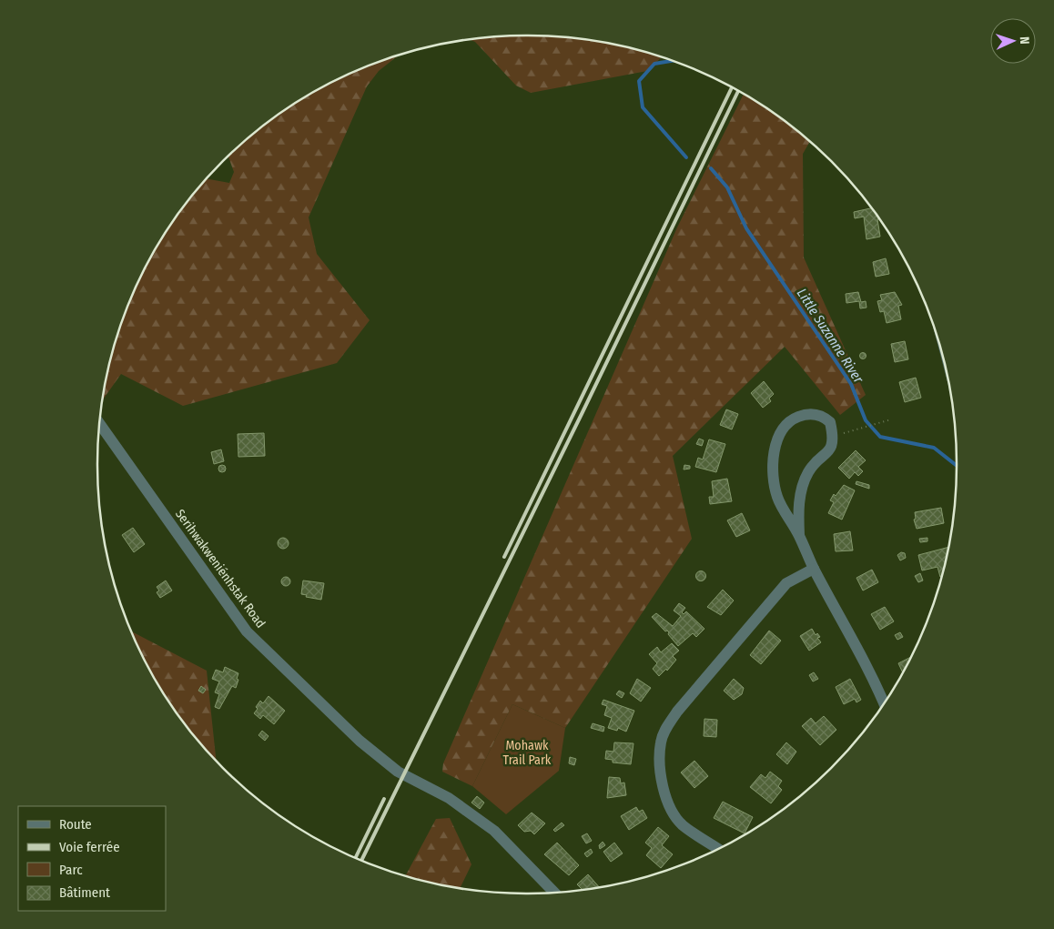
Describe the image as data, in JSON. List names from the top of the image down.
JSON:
{
  "streets": {
    "street": ["Serihwakweniénhstak Road"]
  },
  "water": ["Little Suzanne River"],
  "parks": ["Mohawk Trail Park"],
  "legend": [
    "Route",
    "Voie ferrée",
    "Parc",
    "Bâtiment"
  ],
  "north": "right"
}
